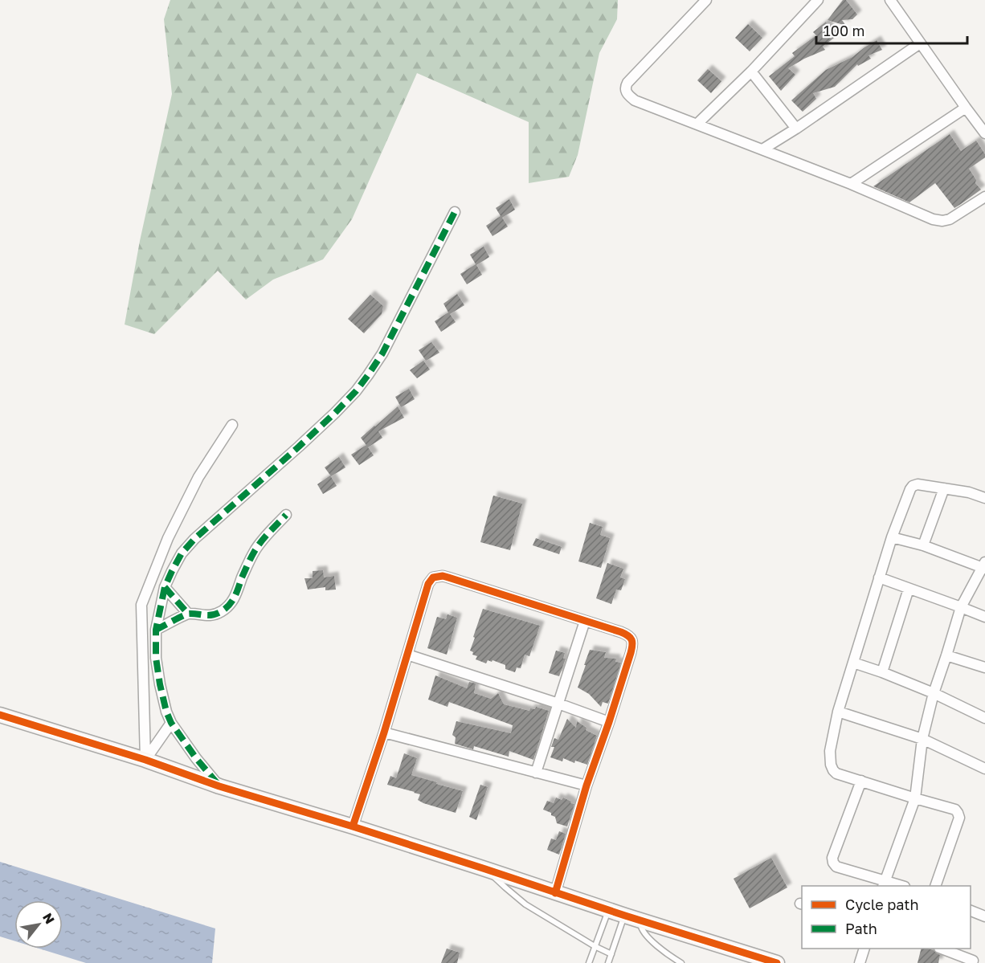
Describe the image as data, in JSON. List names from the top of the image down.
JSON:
{
  "legend": ["Cycle path", "Path"],
  "scale_bar": "100 m",
  "north": "top right"
}
